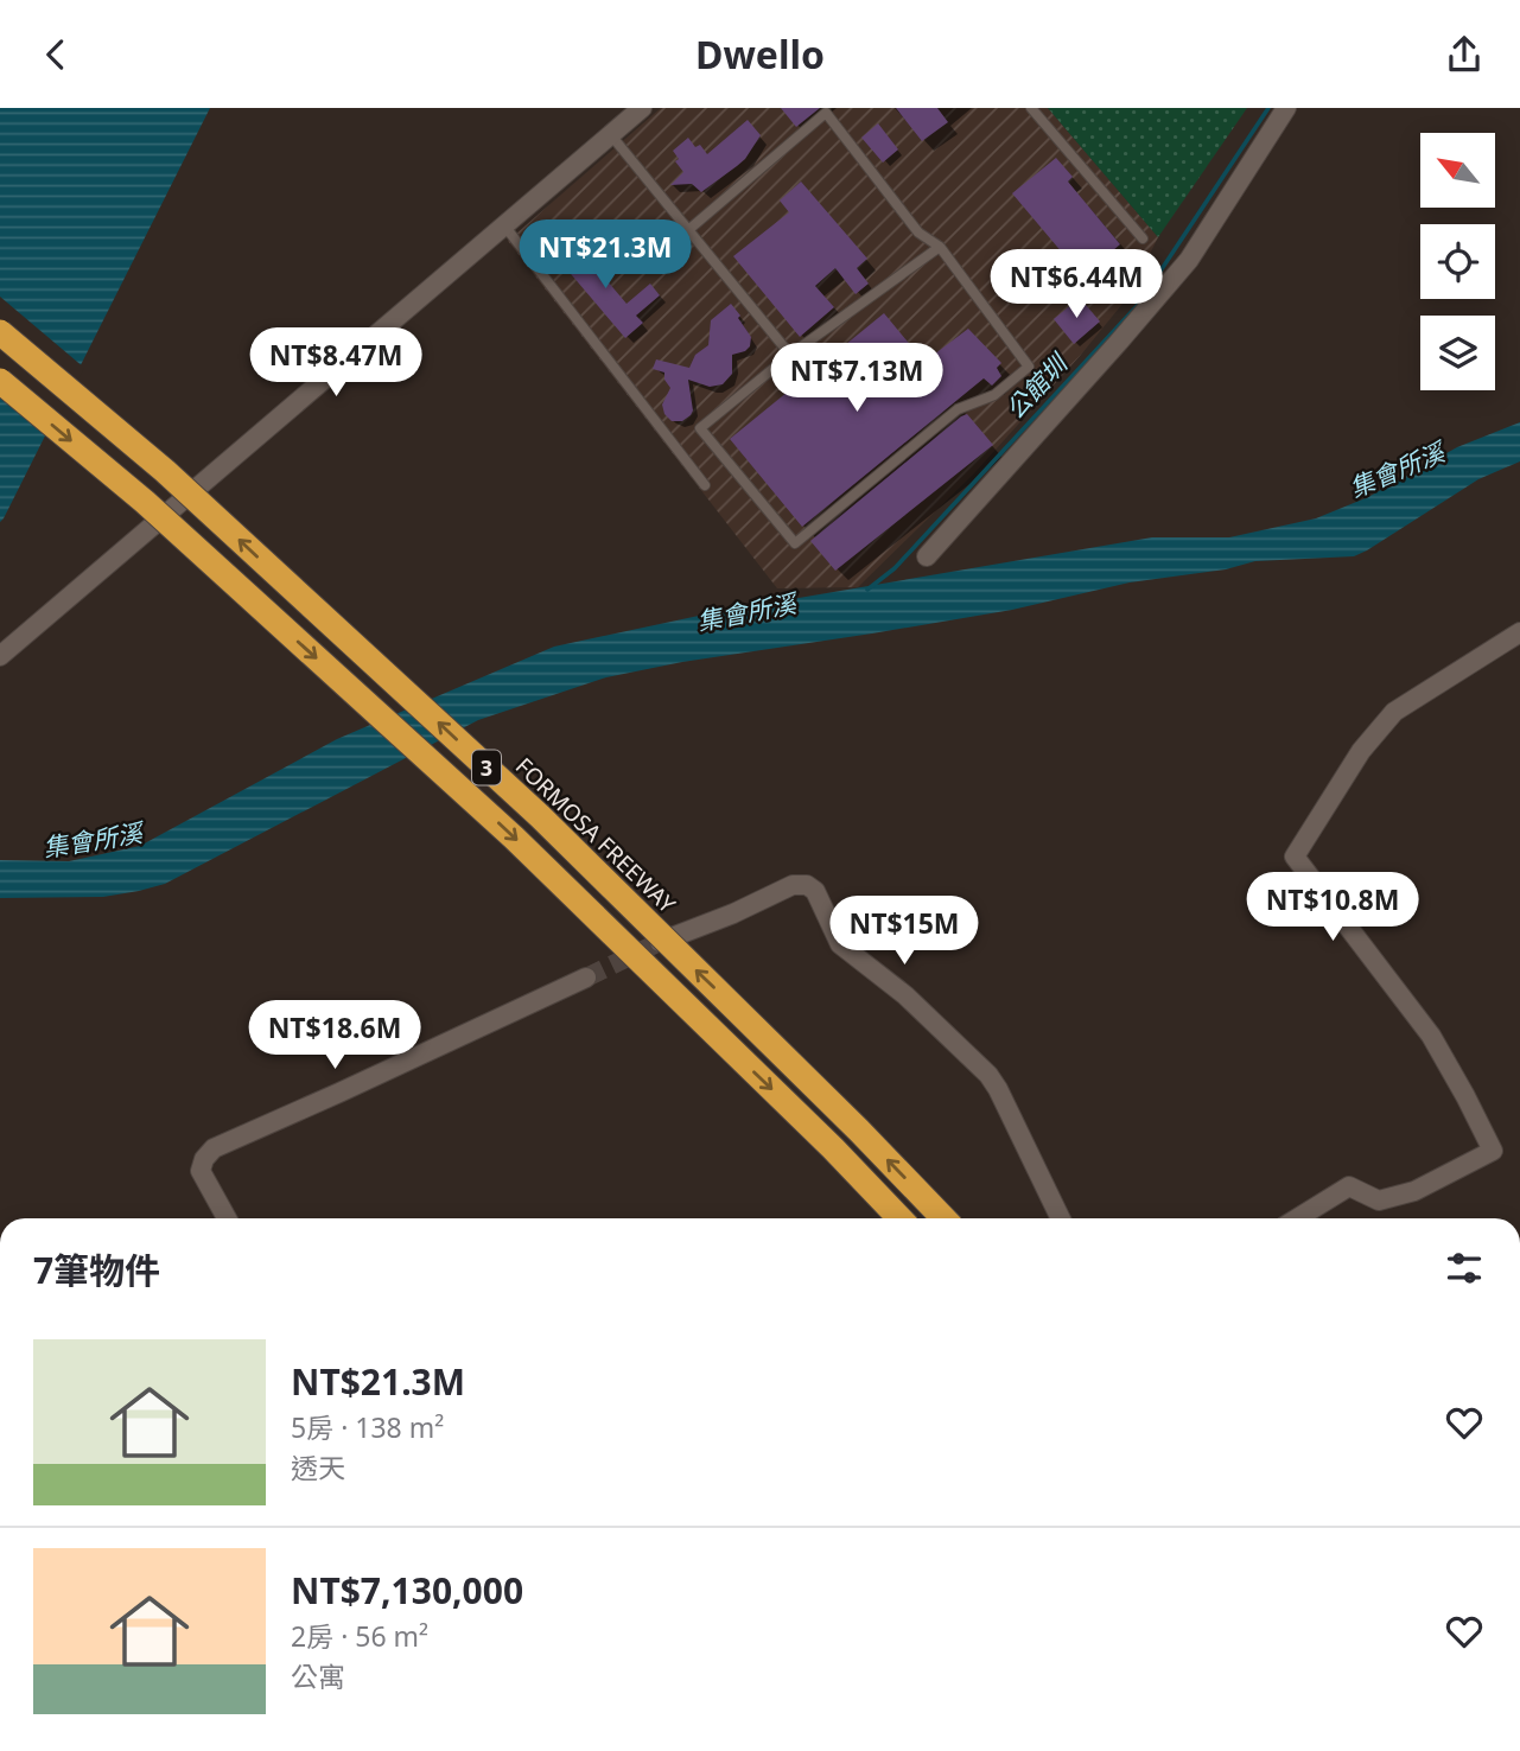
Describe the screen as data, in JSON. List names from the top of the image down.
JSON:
{
  "streets": {
    "highway": ["3", "FORMOSA FREEWAY"]
  },
  "water": ["公館圳", "集會所溪"],
  "north": "top left",
  "page": {
    "header": "Dwello",
    "price": [
      "NT$21.3M",
      "NT$6.44M",
      "NT$8.47M",
      "NT$7.13M",
      "NT$10.8M",
      "NT$15M",
      "NT$18.6M"
    ],
    "heading": "7筆物件",
    "list": [
      {
        "name": "NT$21.3M",
        "note": "5房 · 138 m² · 透天"
      },
      {
        "name": "NT$7,130,000",
        "note": "2房 · 56 m² · 公寓"
      }
    ]
  }
}
